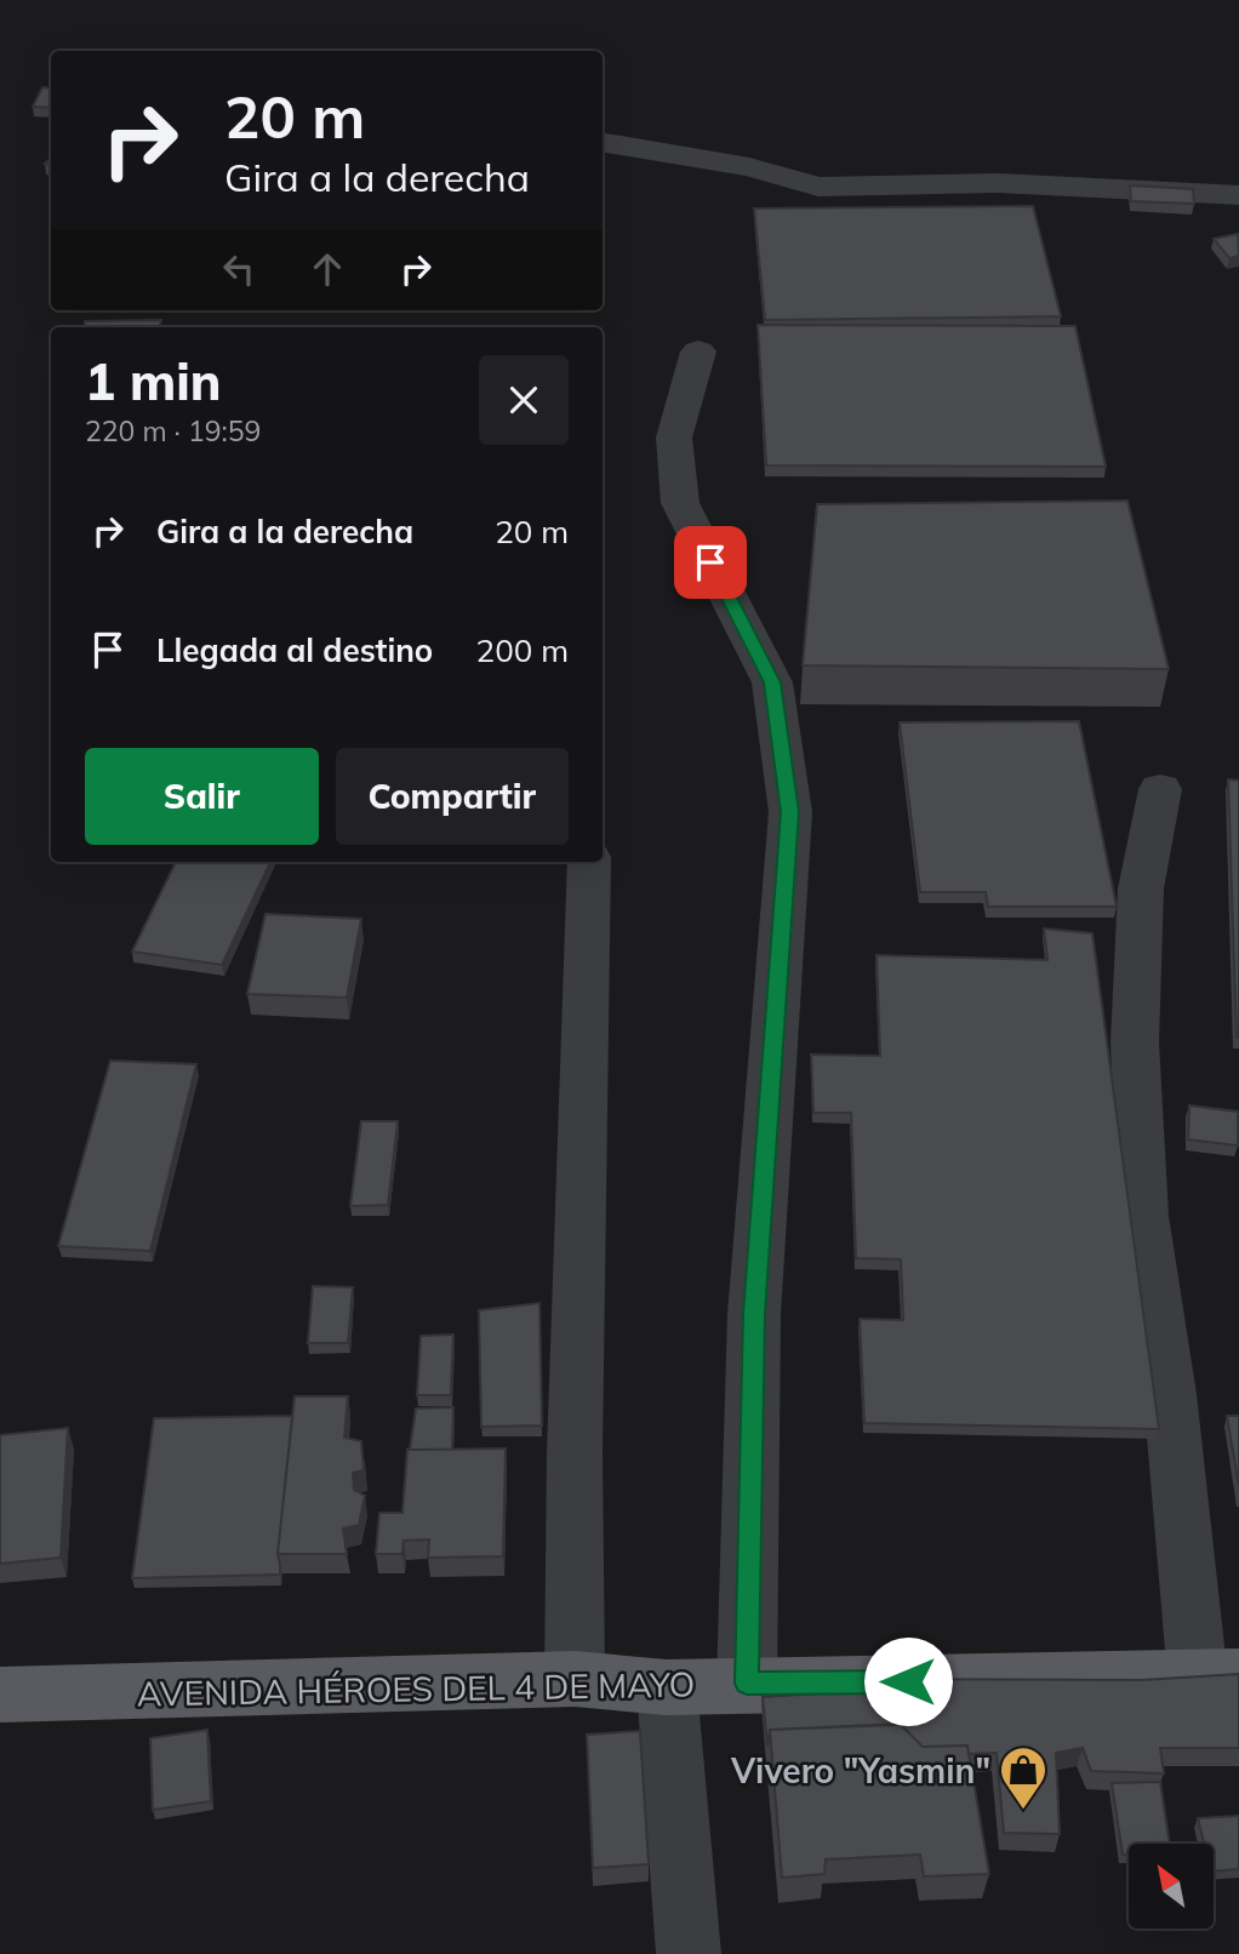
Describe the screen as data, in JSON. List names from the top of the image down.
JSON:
{
  "streets": {
    "main road": ["AVENIDA HÉROES DEL 4 DE MAYO"]
  },
  "places": {
    "shop": ["Vivero \"Yasmin\""]
  },
  "north": "top left",
  "page": {
    "turn": ["20 m", "Gira a la derecha"],
    "heading": ["1 min", "220 m · 19:59"],
    "list": [
      {
        "name": "Gira a la derecha",
        "value": "20 m"
      },
      {
        "name": "Llegada al destino",
        "value": "200 m"
      }
    ],
    "buttons": ["Salir", "Compartir"]
  }
}
